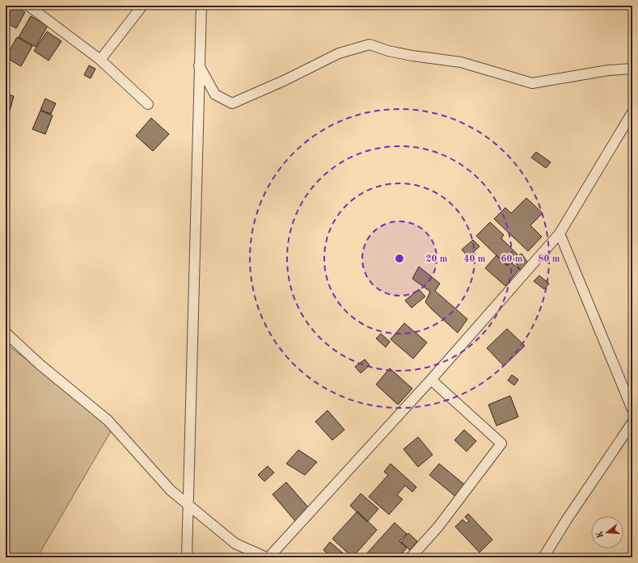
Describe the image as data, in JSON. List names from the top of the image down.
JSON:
{
  "north": "left",
  "rings": [
    "20 m",
    "40 m",
    "60 m",
    "80 m"
  ]
}
